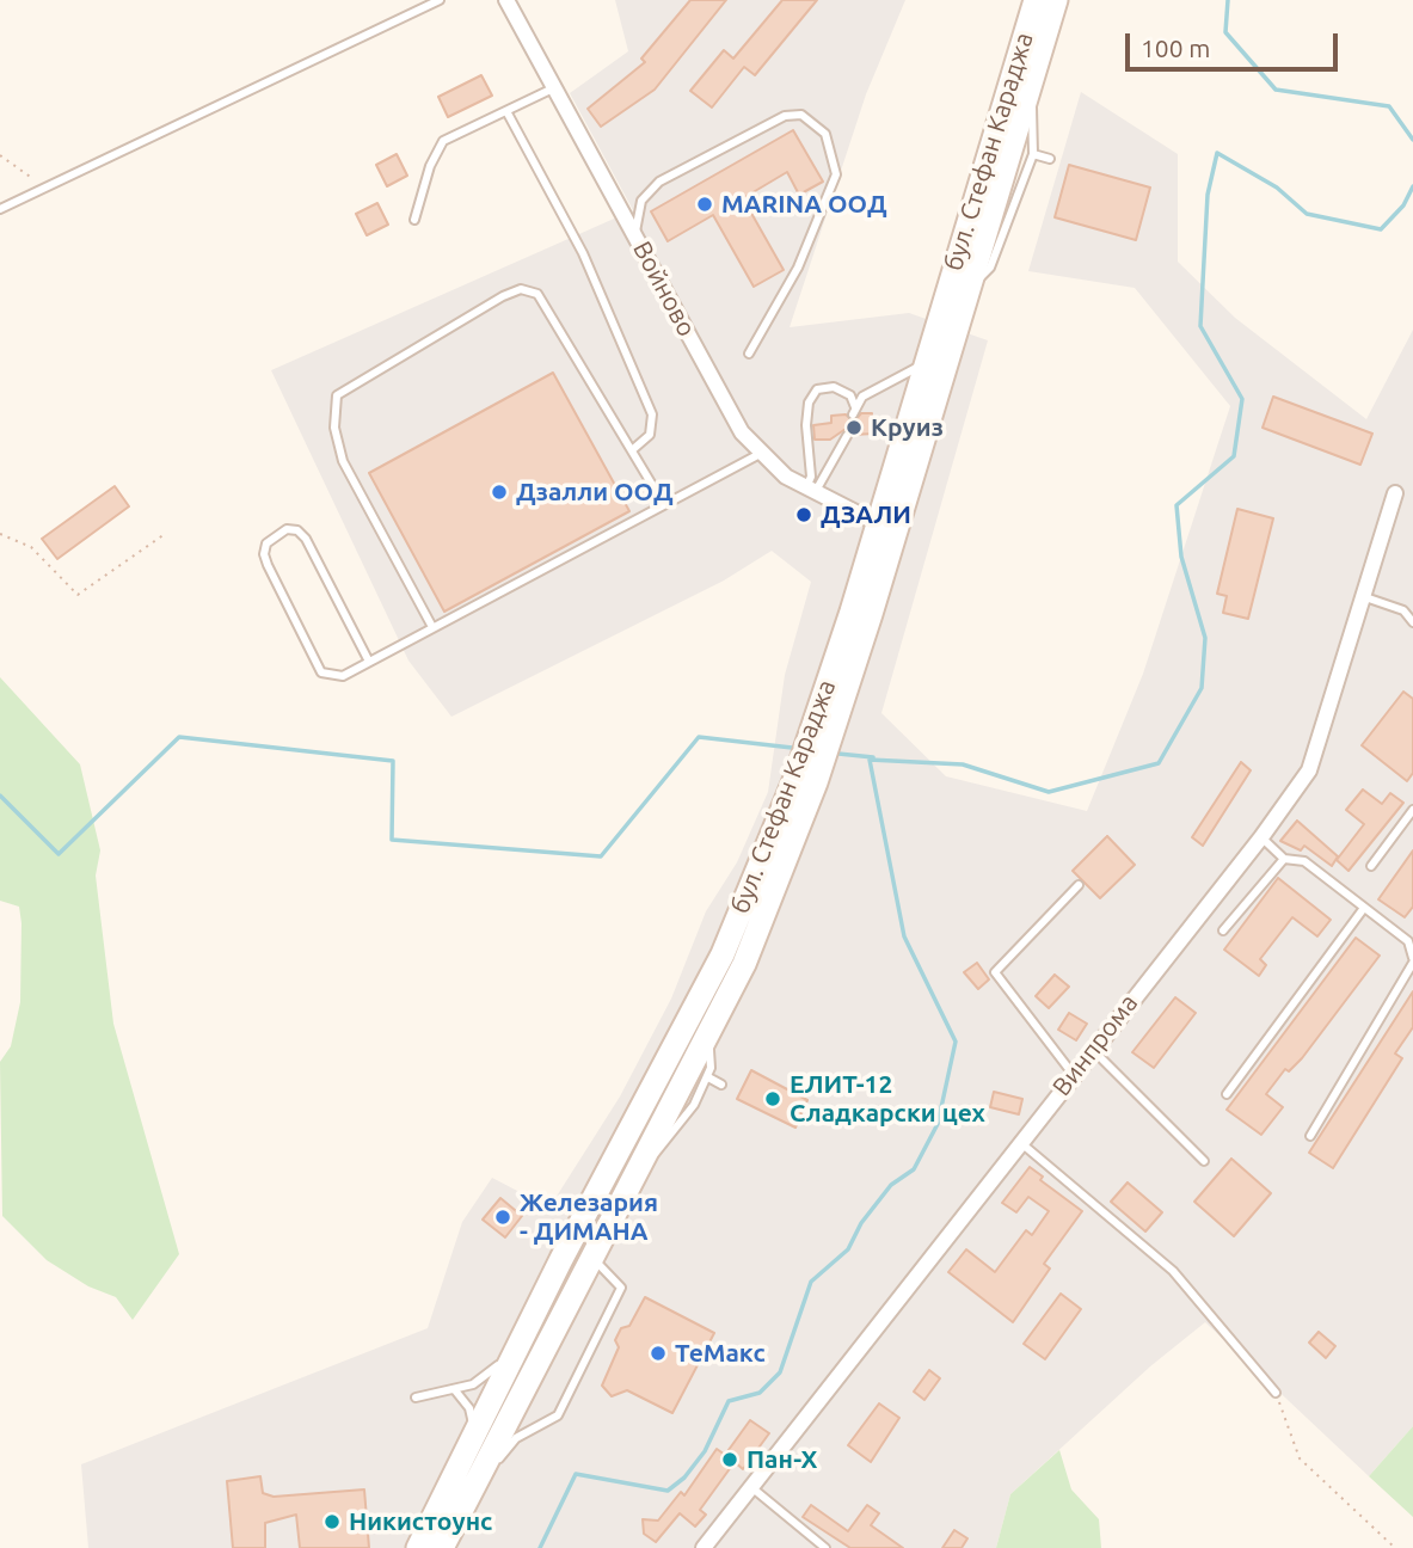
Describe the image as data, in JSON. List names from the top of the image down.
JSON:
{
  "streets": {
    "main road": ["бул. Стефан Караджа"],
    "street": ["Войново", "Винпрома"]
  },
  "crossings": [
    ["бул. Стефан Караджа", "Войново"]
  ],
  "places": [
    "MARINA ООД",
    "Круиз",
    "Дзалли ООД",
    "ДЗАЛИ",
    "ЕЛИТ-12 Сладкарски цех",
    "Железария - ДИМАНА",
    "ТеМакс",
    "Пан-Х",
    "Никистоунс"
  ],
  "scale_bar": "100 m"
}
